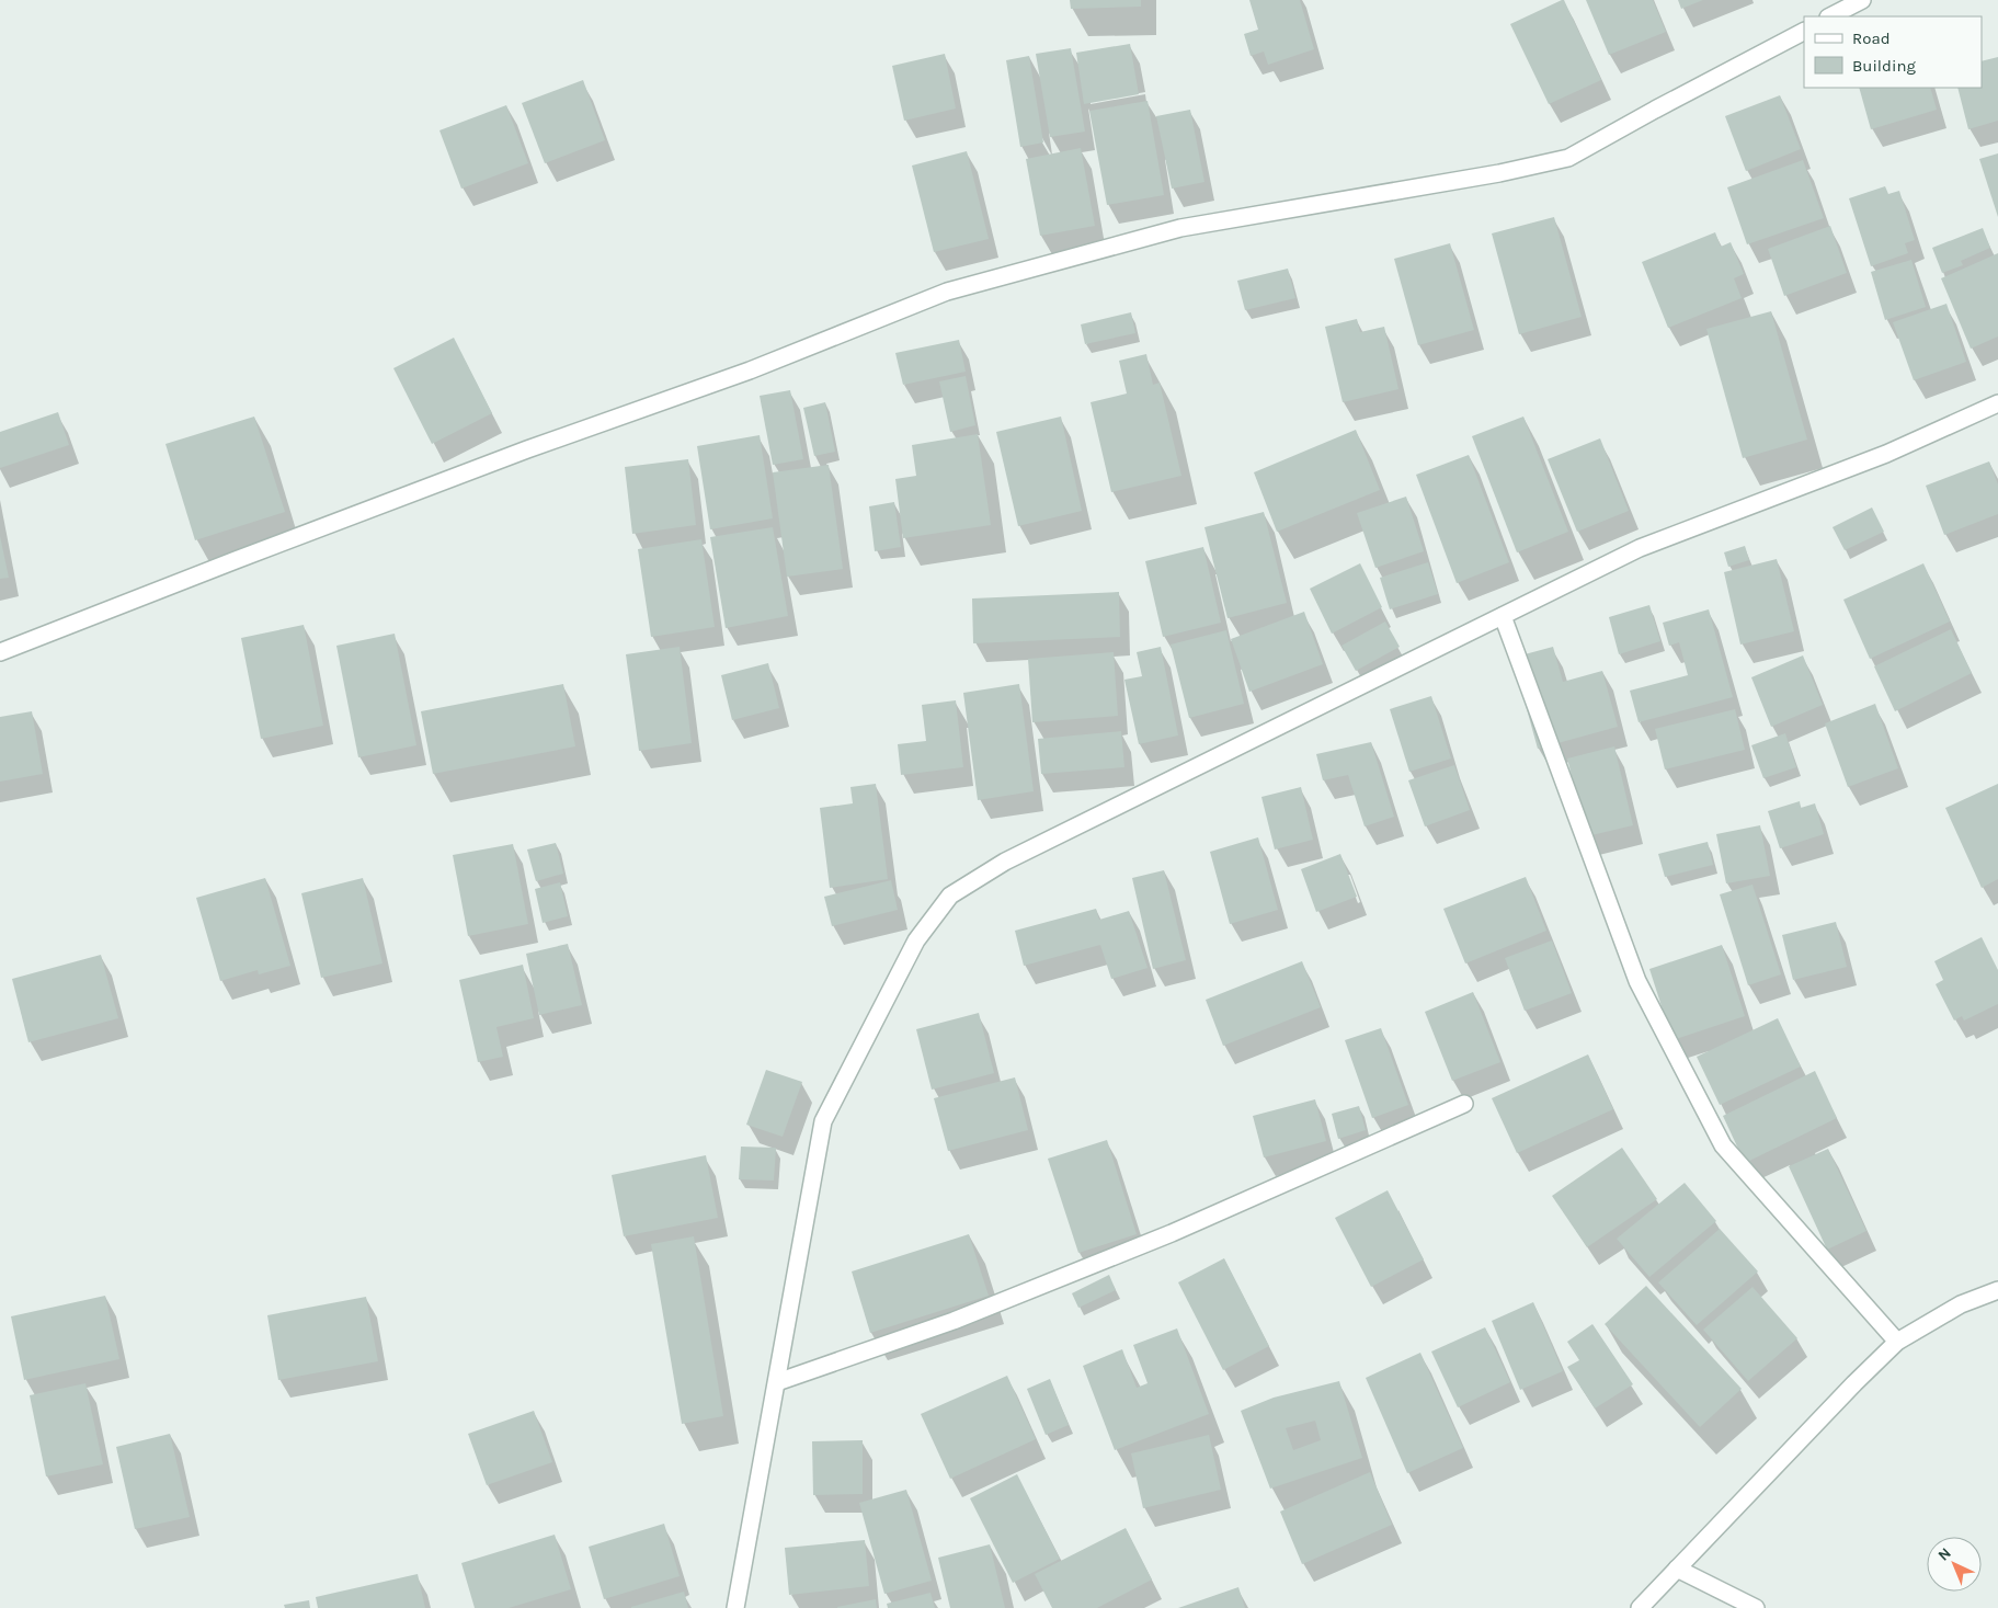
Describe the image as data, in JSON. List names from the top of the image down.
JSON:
{
  "legend": ["Road", "Building"],
  "north": "top left"
}
